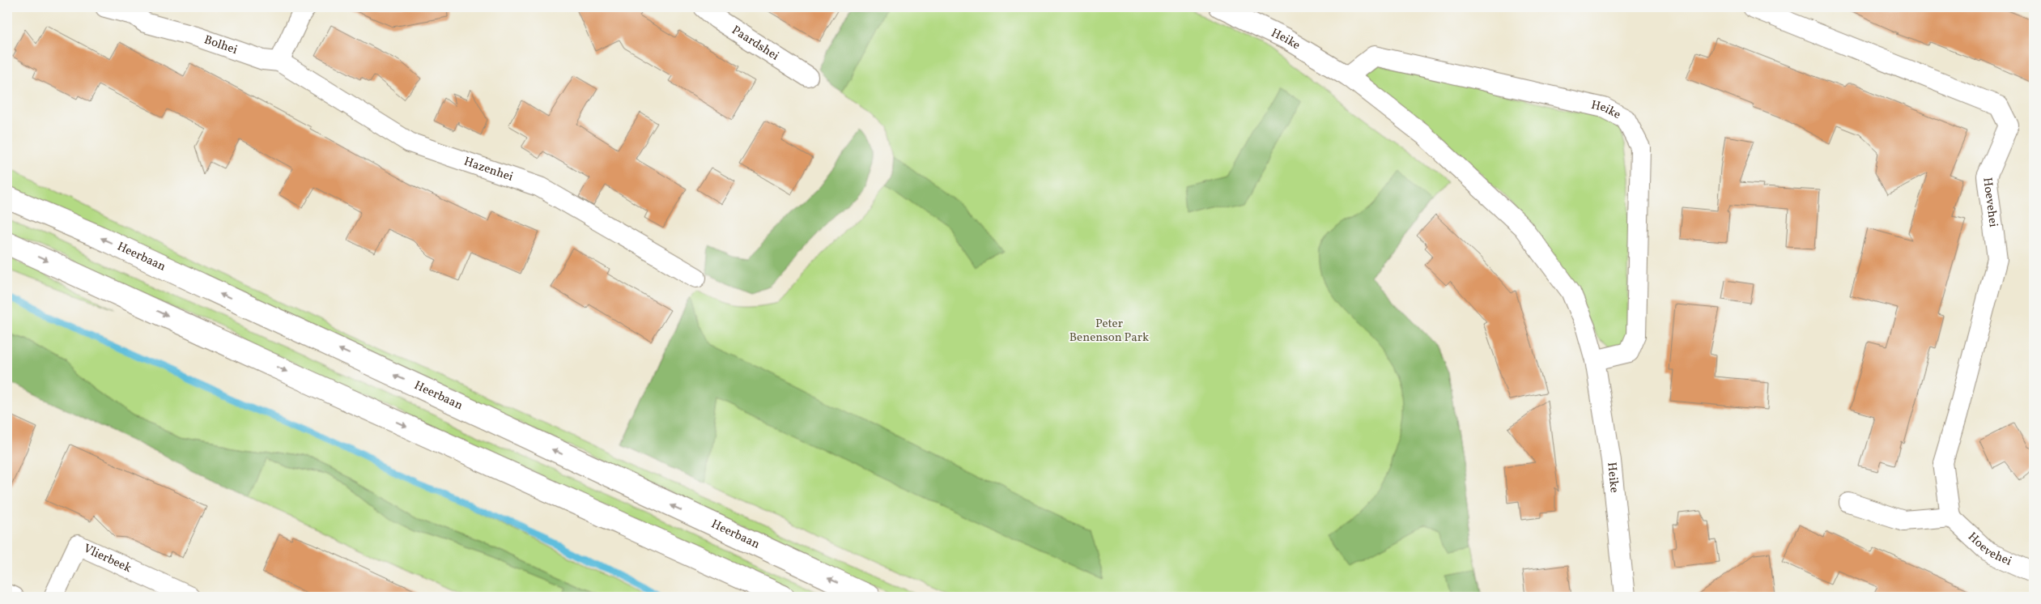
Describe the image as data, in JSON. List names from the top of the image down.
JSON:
{
  "streets": {
    "main road": ["Heerbaan"],
    "street": [
      "Heike",
      "Paardshei",
      "Bolhei",
      "Hazenhei",
      "Hoevehei",
      "Vlierbeek"
    ]
  },
  "crossings": [
    ["Bolhei", "Hazenhei"]
  ],
  "parks": ["Peter Benenson Park"]
}
